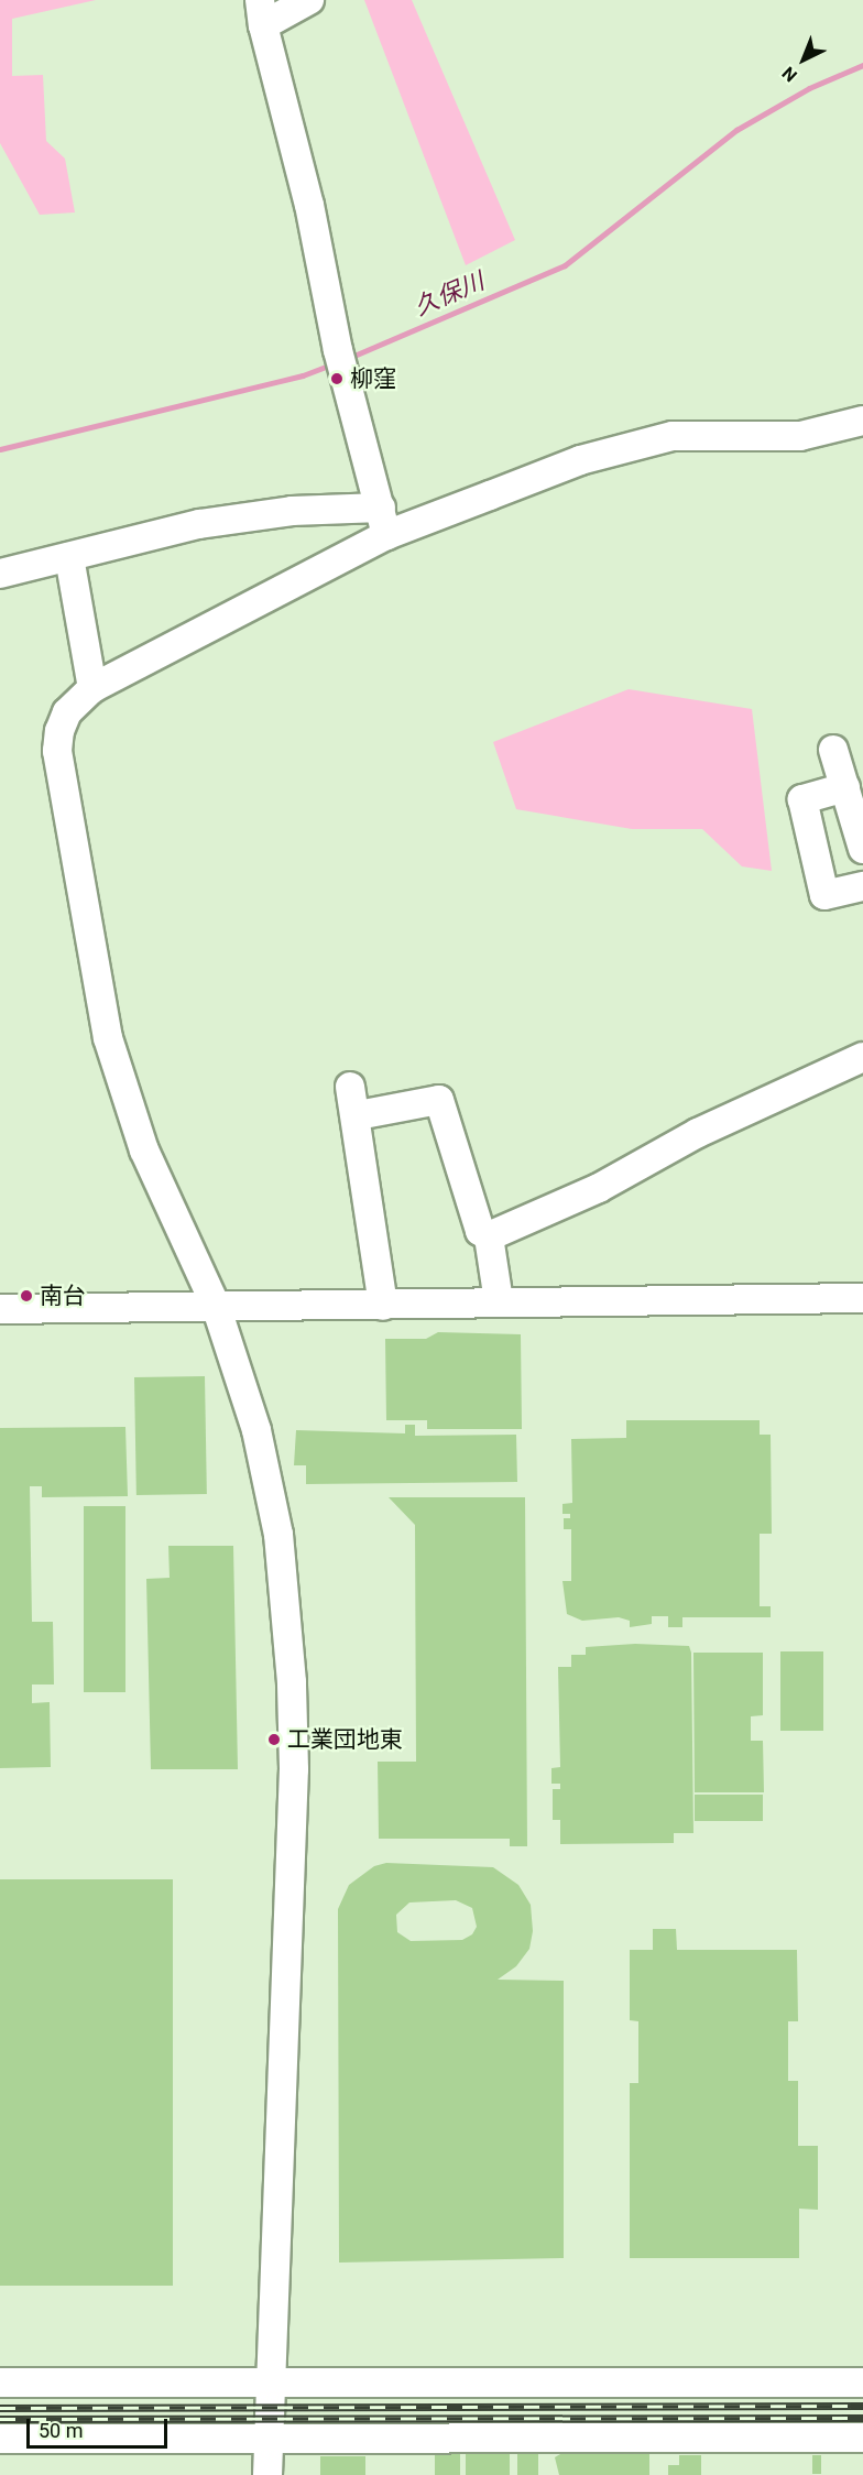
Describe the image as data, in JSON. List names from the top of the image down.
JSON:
{
  "water": ["久保川"],
  "places": ["柳窪", "南台", "工業団地東"],
  "scale_bar": "50 m",
  "north": "bottom left"
}
